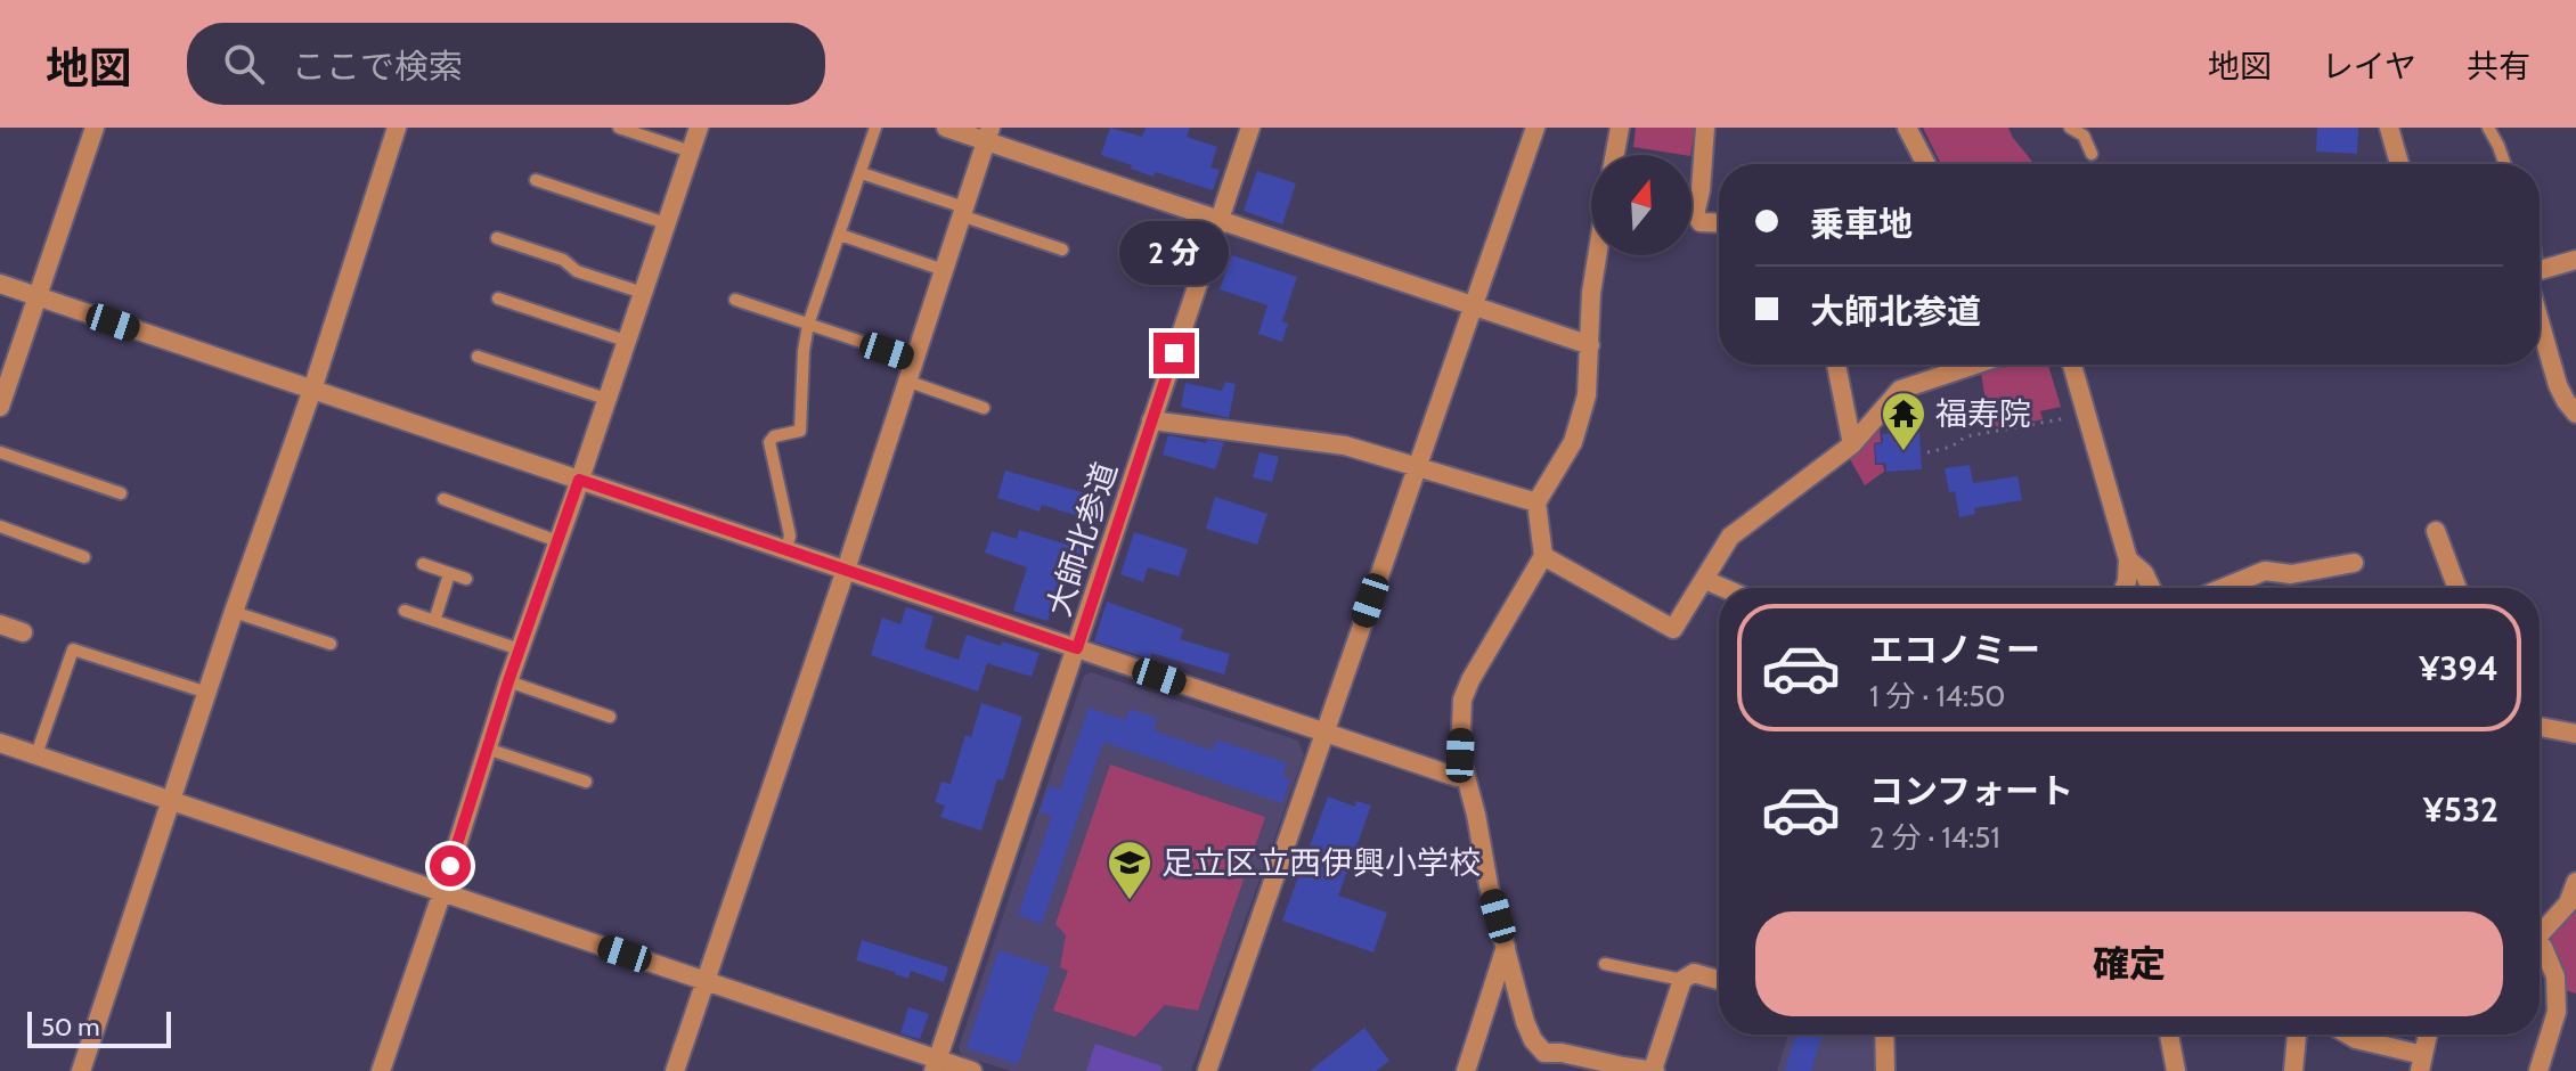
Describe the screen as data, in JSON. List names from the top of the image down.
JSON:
{
  "streets": {
    "street": ["大師北参道"]
  },
  "places": {
    "temple": ["福寿院"],
    "school or university": ["足立区立西伊興小学校"]
  },
  "scale_bar": "50 m",
  "north": "top",
  "page": {
    "header": "地図",
    "search": "ここで検索",
    "nav": ["地図", "レイヤ", "共有"],
    "banner": ["乗車地", "大師北参道"],
    "bubble": "2 分",
    "list": [
      {
        "name": "エコノミー",
        "note": "1 分 · 14:50",
        "value": "¥394"
      },
      {
        "name": "コンフォート",
        "note": "2 分 · 14:51",
        "value": "¥532"
      }
    ],
    "buttons": "確定",
    "scale": "50 m"
  }
}
